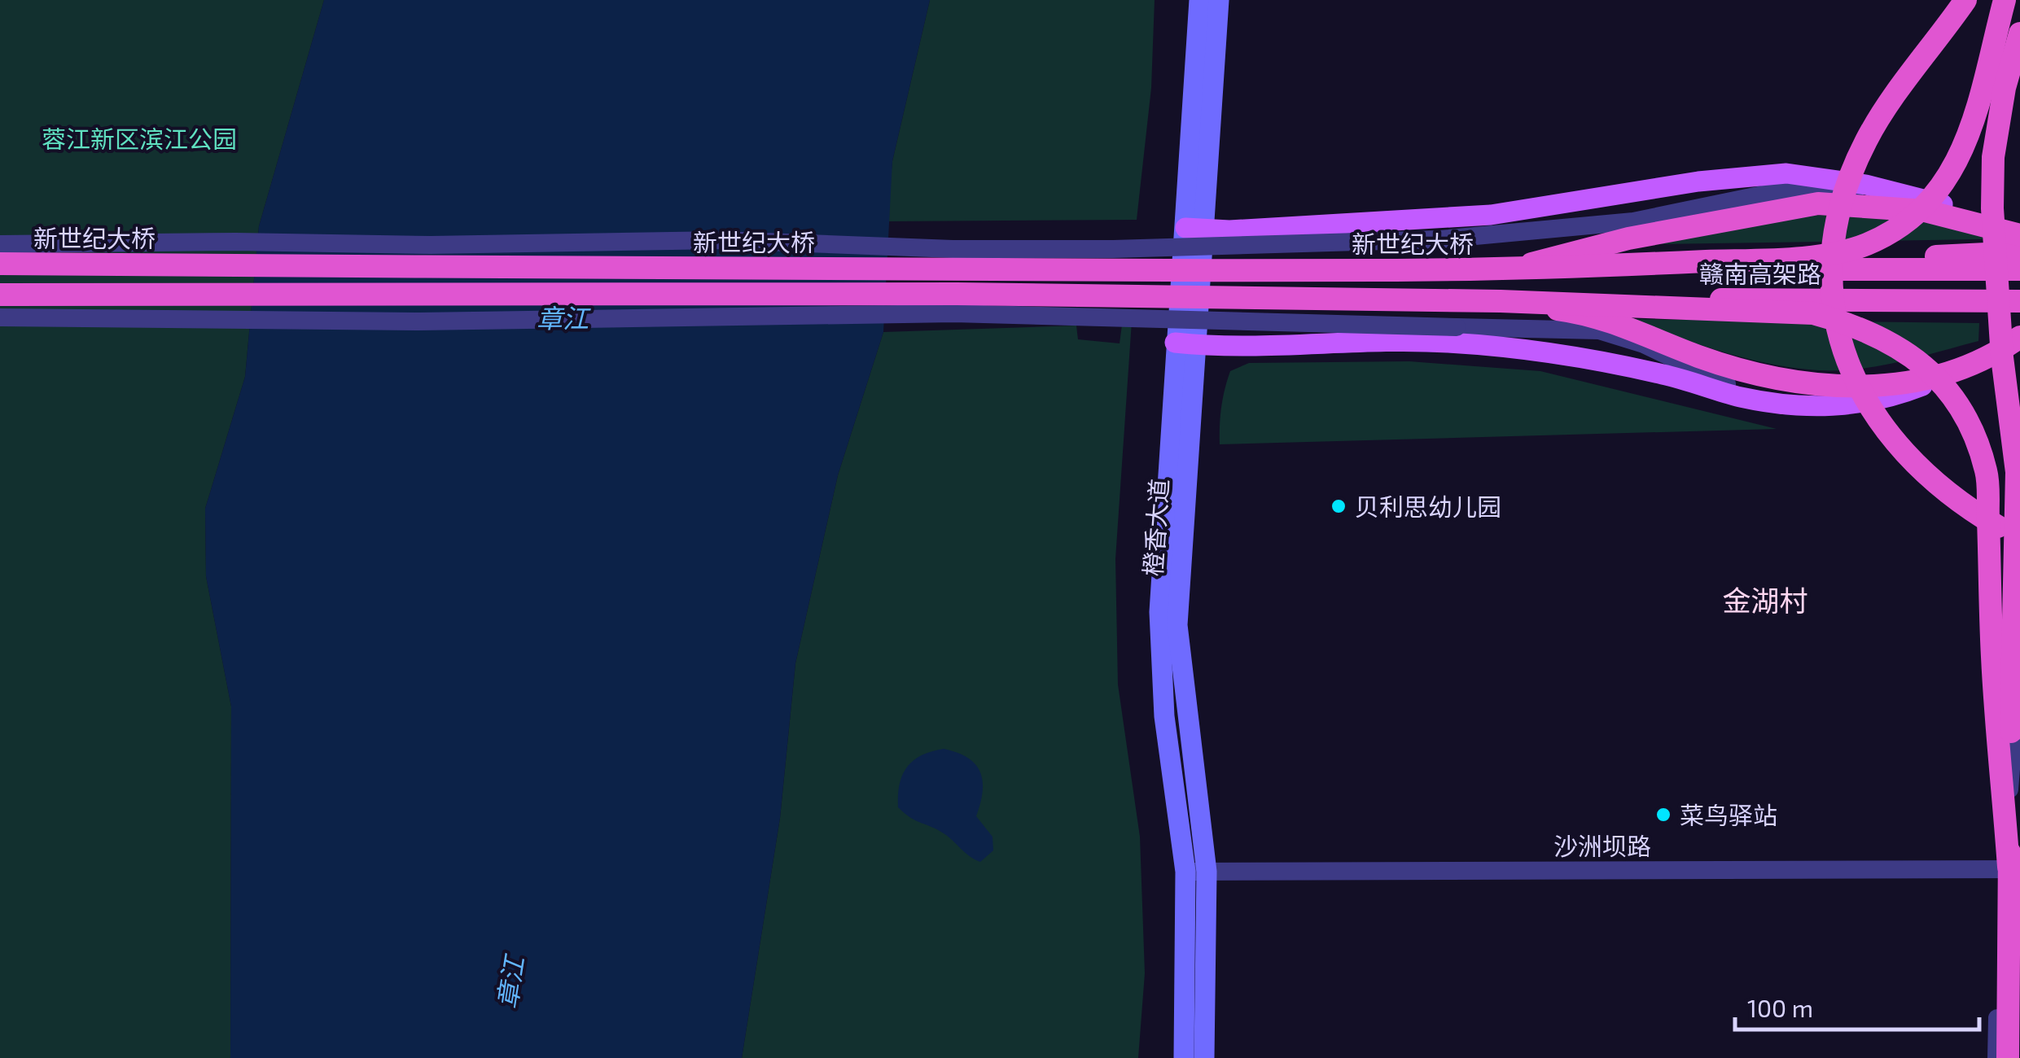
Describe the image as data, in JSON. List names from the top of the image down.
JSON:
{
  "streets": {
    "highway": ["新世纪大桥", "赣南高架路"],
    "main road": ["橙香大道"],
    "street": ["沙洲坝路"]
  },
  "crossings": [
    ["新世纪大桥", "赣南高架路"],
    ["橙香大道", "沙洲坝路"]
  ],
  "districts": ["金湖村"],
  "water": ["章江"],
  "parks": ["蓉江新区滨江公园"],
  "places": ["贝利思幼儿园", "菜鸟驿站"],
  "scale_bar": "100 m"
}
